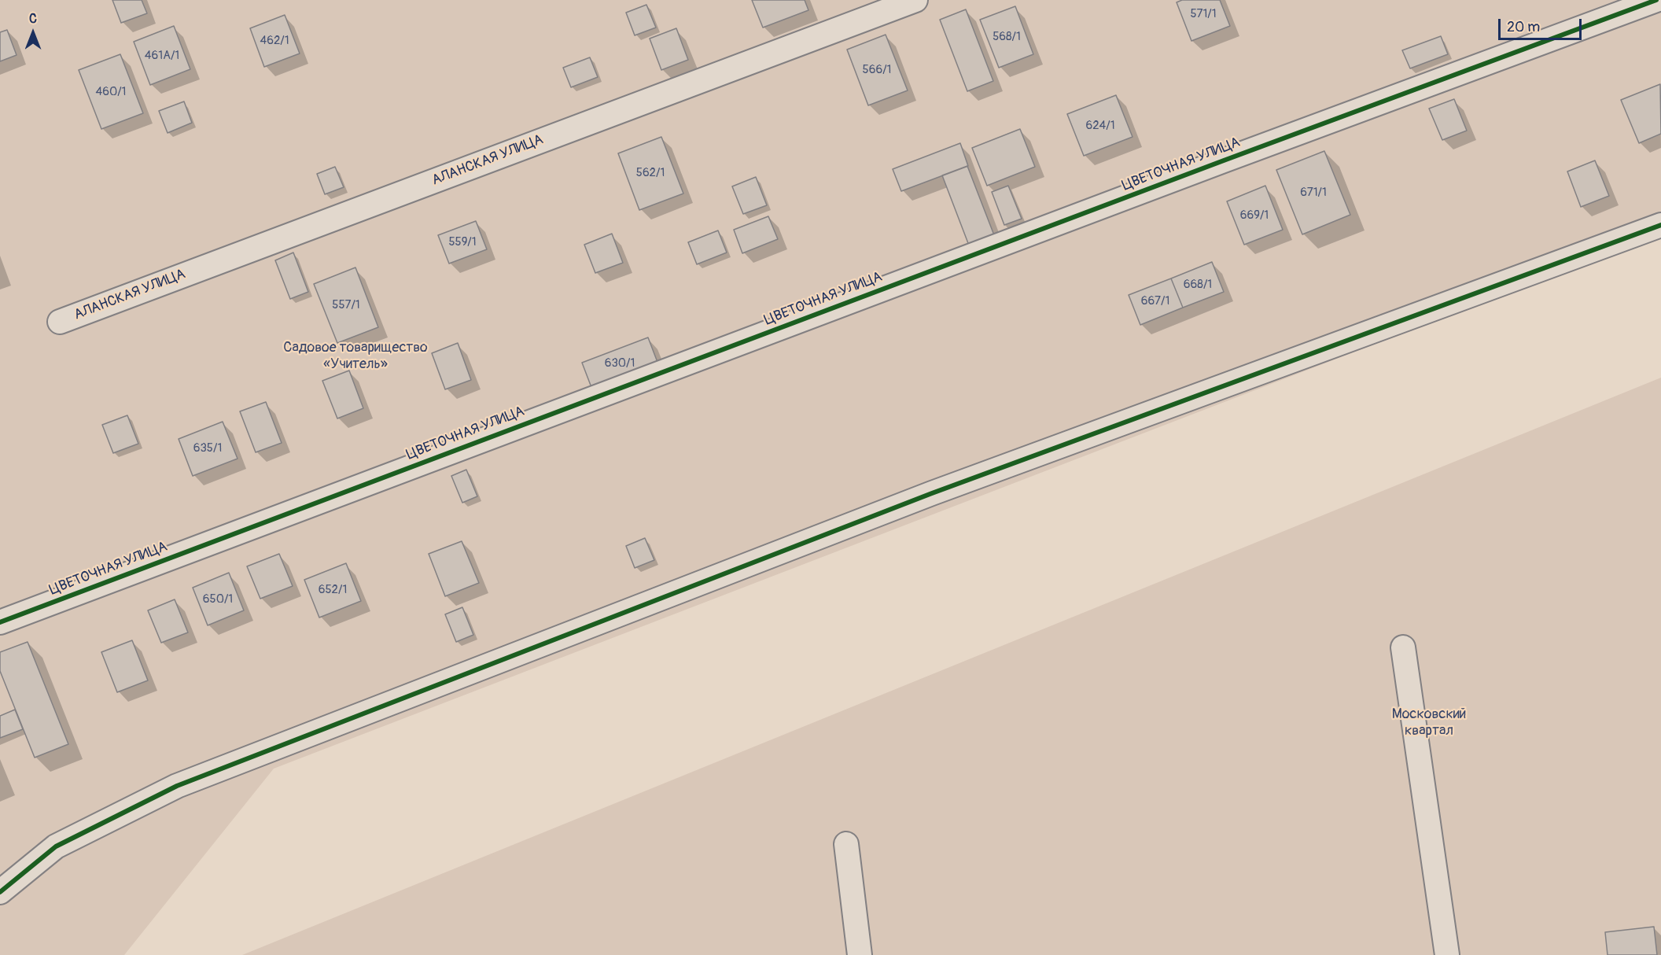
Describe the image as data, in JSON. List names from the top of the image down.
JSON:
{
  "streets": {
    "street": ["АЛАНСКАЯ УЛИЦА", "ЦВЕТОЧНАЯ УЛИЦА"]
  },
  "parks": ["Садовое товарищество «Учитель»", "Московский квартал"],
  "house_numbers": [
    "571/1",
    "568/1",
    "462/1",
    "461А/1",
    "566/1",
    "460/1",
    "624/1",
    "562/1",
    "671/1",
    "669/1",
    "559/1",
    "668/1",
    "667/1",
    "557/1",
    "630/1",
    "635/1",
    "652/1",
    "650/1"
  ],
  "scale_bar": "20 m",
  "north": "top"
}
